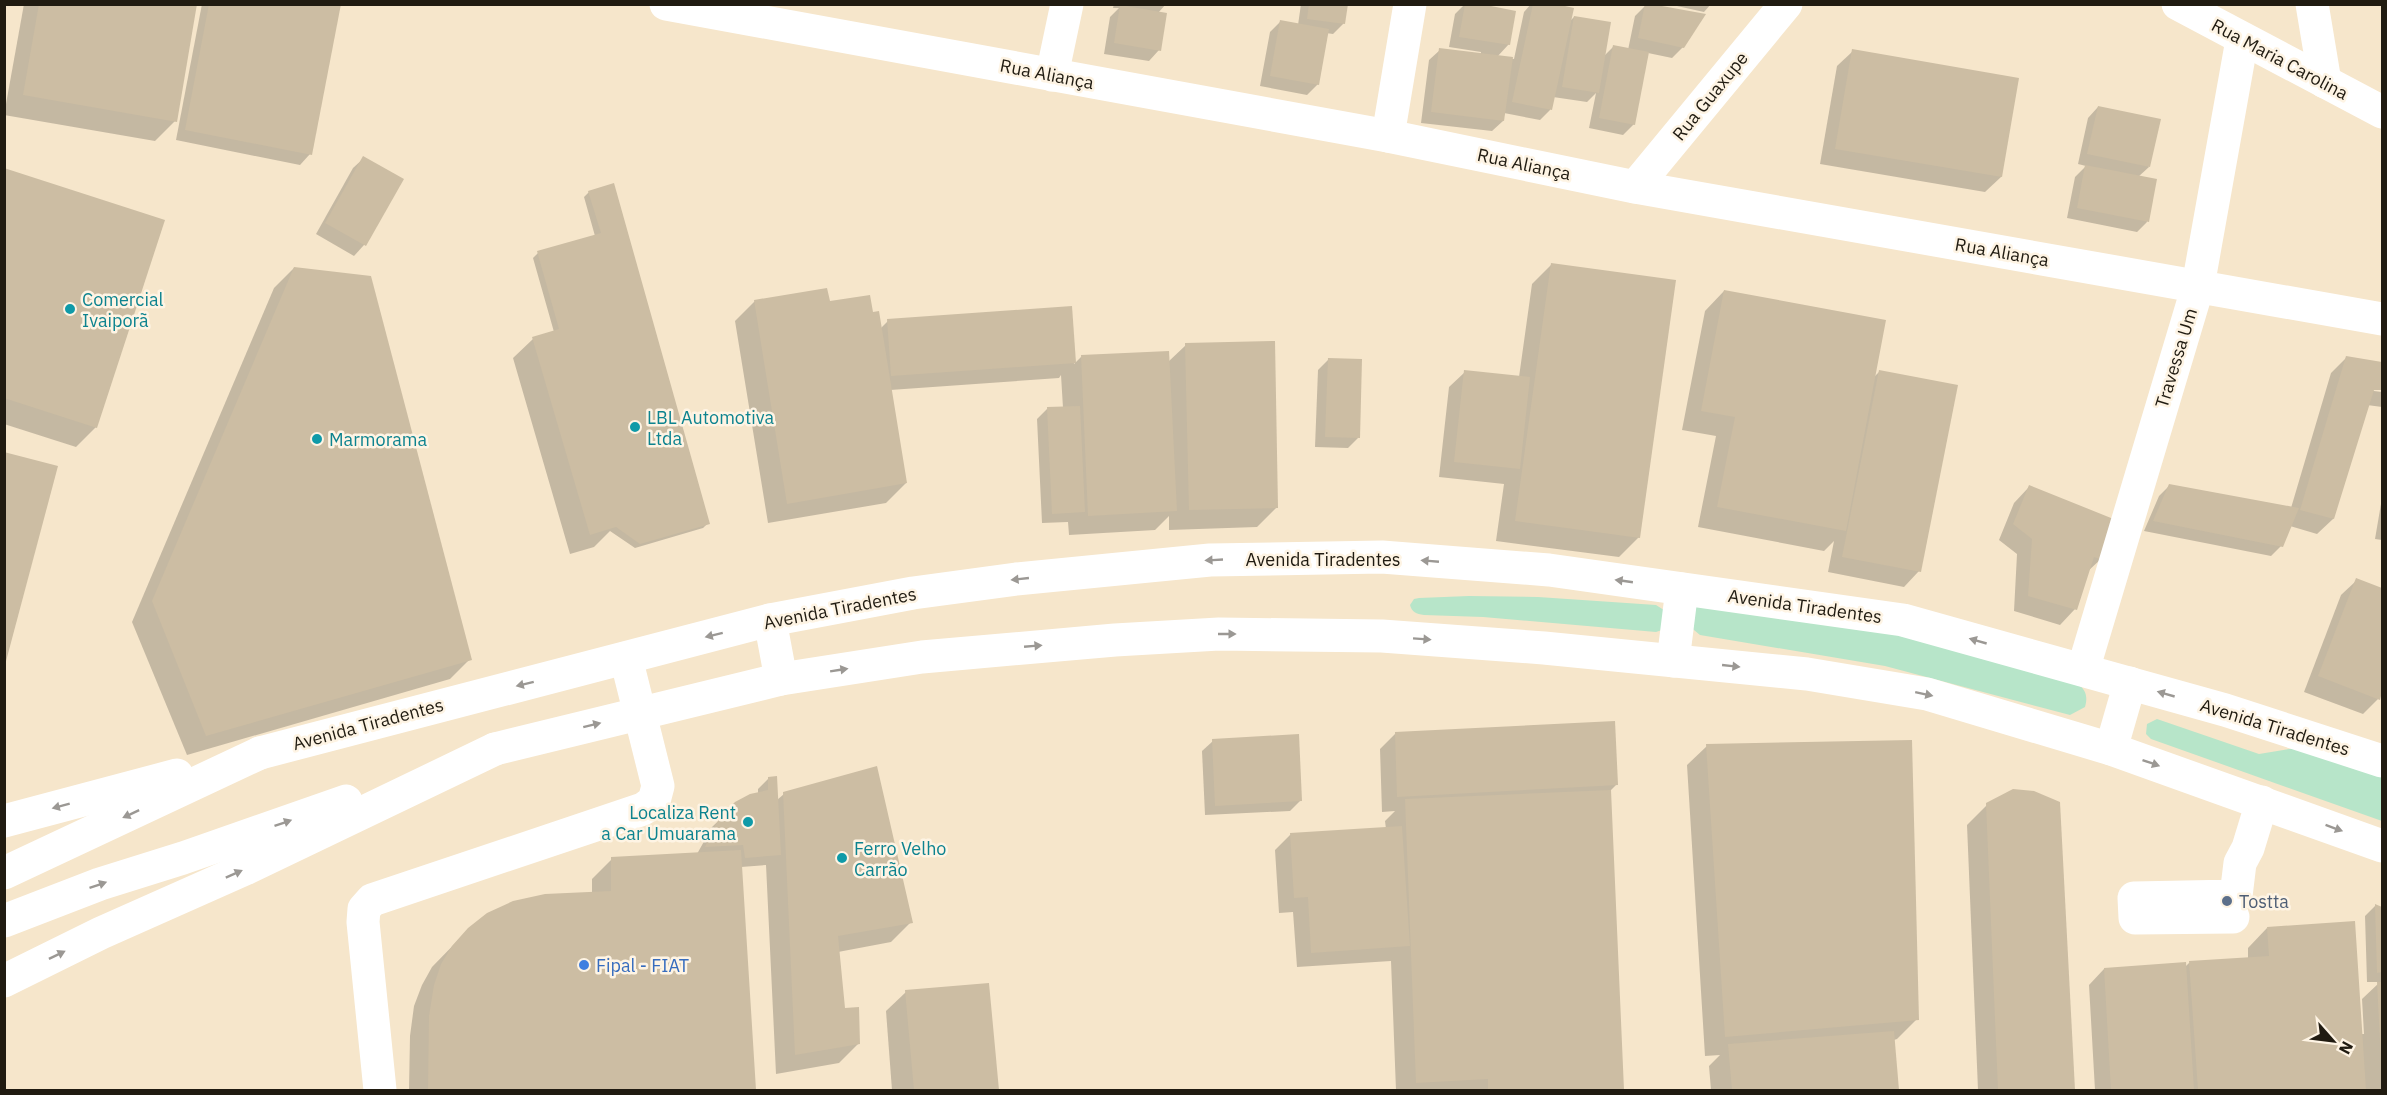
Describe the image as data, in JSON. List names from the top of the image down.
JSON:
{
  "streets": {
    "main road": [
      "Rua Maria Carolina",
      "Rua Aliança",
      "Rua Guaxupe",
      "Travessa Um",
      "Avenida Tiradentes"
    ]
  },
  "crossings": [
    ["Rua Maria Carolina", "Travessa Um"],
    ["Rua Aliança", "Rua Guaxupe"],
    ["Rua Aliança", "Travessa Um"],
    ["Travessa Um", "Avenida Tiradentes"]
  ],
  "places": [
    "Comercial Ivaiporã",
    "LBL Automotiva Ltda",
    "Marmorama",
    "Localiza Rent a Car Umuarama",
    "Ferro Velho Carrão",
    "Tostta",
    "Fipal - FIAT"
  ],
  "north": "bottom right"
}
